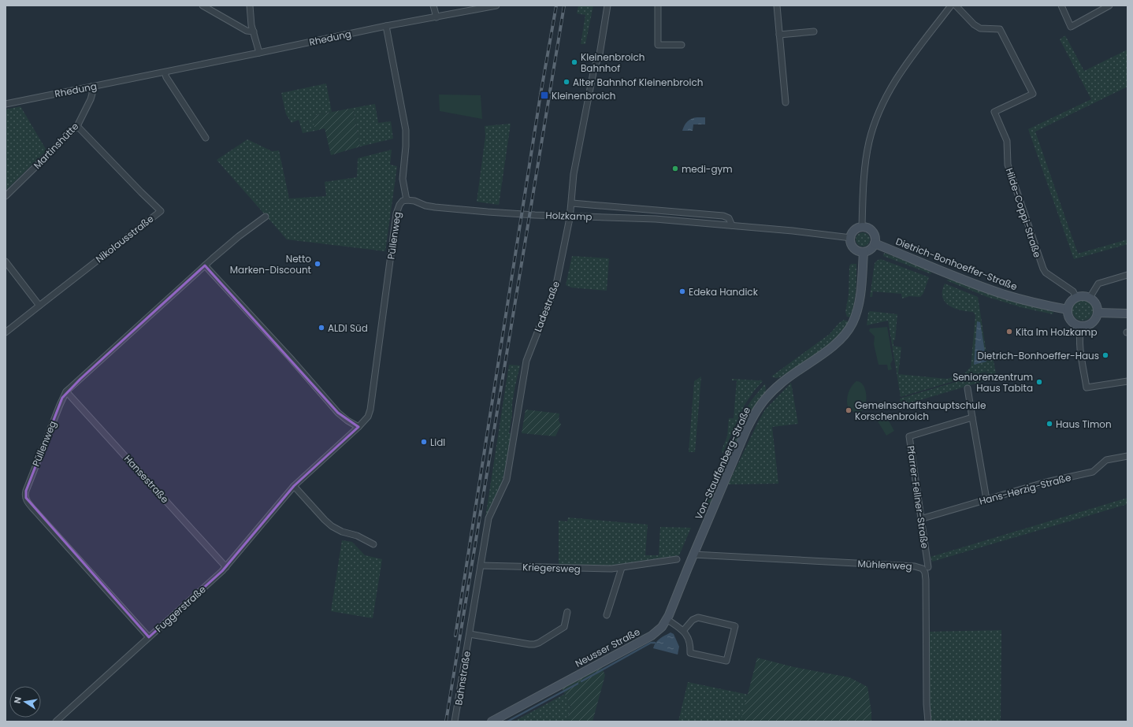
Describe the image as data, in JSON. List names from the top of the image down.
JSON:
{
  "streets": {
    "street": [
      "Rhedung",
      "Martinshütte",
      "Hilde-Coppi-Straße",
      "Holzkamp",
      "Püllenweg",
      "Nikolausstraße",
      "Dietrich-Bonhoeffer-Straße",
      "Ladestraße",
      "Von-Stauffenberg-Straße",
      "Hansestraße",
      "Hans-Herzig-Straße",
      "Pfarrer-Fellner-Straße",
      "Mühlenweg",
      "Kriegersweg",
      "Fuggerstraße",
      "Neusser Straße",
      "Bahnstraße"
    ]
  },
  "crossings": [
    ["Rhedung", "Martinshütte"],
    ["Rhedung", "Püllenweg"],
    ["Martinshütte", "Nikolausstraße"],
    ["Hilde-Coppi-Straße", "Dietrich-Bonhoeffer-Straße"],
    ["Holzkamp", "Püllenweg"],
    ["Holzkamp", "Dietrich-Bonhoeffer-Straße"],
    ["Holzkamp", "Ladestraße"],
    ["Holzkamp", "Von-Stauffenberg-Straße"],
    ["Püllenweg", "Hansestraße"],
    ["Püllenweg", "Fuggerstraße"],
    ["Dietrich-Bonhoeffer-Straße", "Von-Stauffenberg-Straße"],
    ["Ladestraße", "Kriegersweg"],
    ["Ladestraße", "Bahnstraße"],
    ["Von-Stauffenberg-Straße", "Mühlenweg"],
    ["Von-Stauffenberg-Straße", "Neusser Straße"],
    ["Hansestraße", "Fuggerstraße"],
    ["Hans-Herzig-Straße", "Pfarrer-Fellner-Straße"],
    ["Mühlenweg", "Neusser Straße"],
    ["Kriegersweg", "Bahnstraße"]
  ],
  "places": {
    "other": [
      "Kleinenbroich Bahnhof",
      "Alter Bahnhof Kleinenbroich",
      "medi-gym",
      "Netto Marken-Discount",
      "Edeka Handick",
      "ALDI Süd",
      "Kita Im Holzkamp",
      "Dietrich-Bonhoeffer-Haus",
      "Seniorenzentrum Haus Tabita",
      "Gemeinschaftshauptschule Korschenbroich",
      "Haus Timon",
      "Lidl"
    ],
    "transit": ["Kleinenbroich"]
  },
  "north": "left"
}
